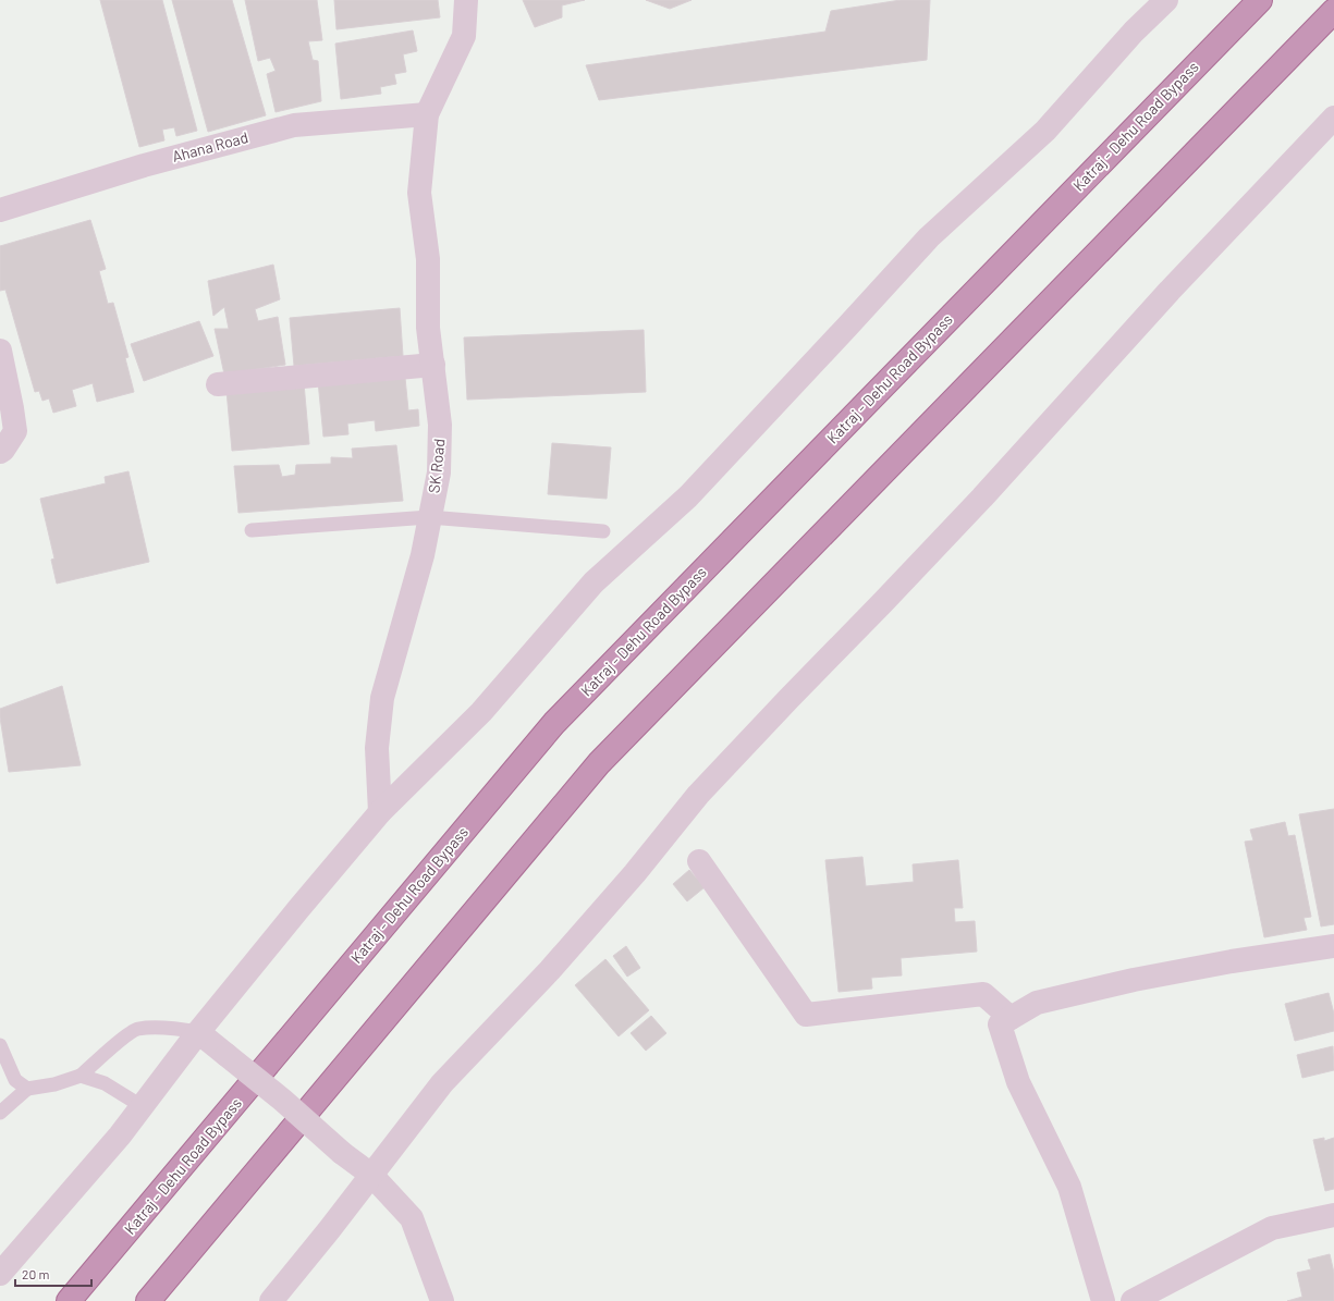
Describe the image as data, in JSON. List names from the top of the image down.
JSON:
{
  "streets": {
    "highway": ["Katraj - Dehu Road Bypass"],
    "street": ["Ahana Road", "SK Road"]
  },
  "crossings": [
    ["Ahana Road", "SK Road"]
  ],
  "scale_bar": "20 m"
}
